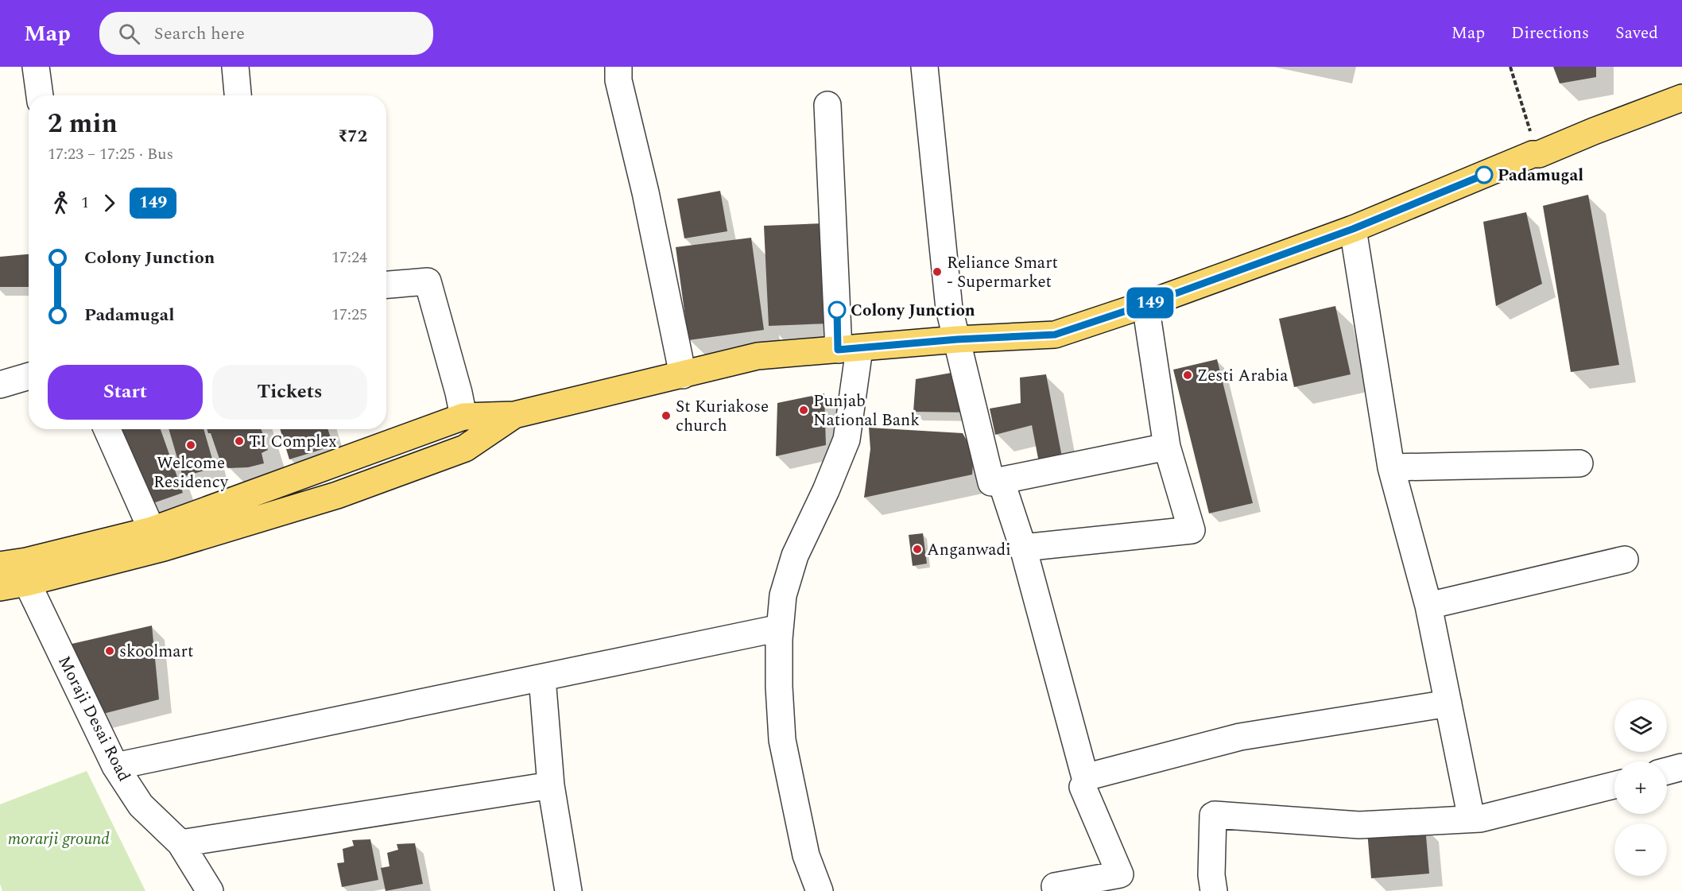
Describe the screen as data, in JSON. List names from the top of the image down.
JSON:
{
  "streets": {
    "street": ["Moraji Desai Road"]
  },
  "parks": ["morarji ground"],
  "places": [
    "Padamugal",
    "Reliance Smart - Supermarket",
    "Colony Junction",
    "Zesti Arabia",
    "Punjab National Bank",
    "St Kuriakose church",
    "TI Complex",
    "Welcome Residency",
    "Anganwadi",
    "skoolmart"
  ],
  "lines": ["bus line 149"],
  "page": {
    "header": "Map",
    "search": "Search here",
    "nav": ["Map", "Directions", "Saved"],
    "on_map": "149",
    "heading": ["2 min", "17:23 – 17:25 · Bus", "₹72"],
    "legs": ["1", "149"],
    "list": [
      {
        "name": "Colony Junction",
        "value": "17:24"
      },
      {
        "name": "Padamugal",
        "value": "17:25"
      }
    ],
    "buttons": ["Start", "Tickets"],
    "map_buttons": ["+", "−"]
  }
}
